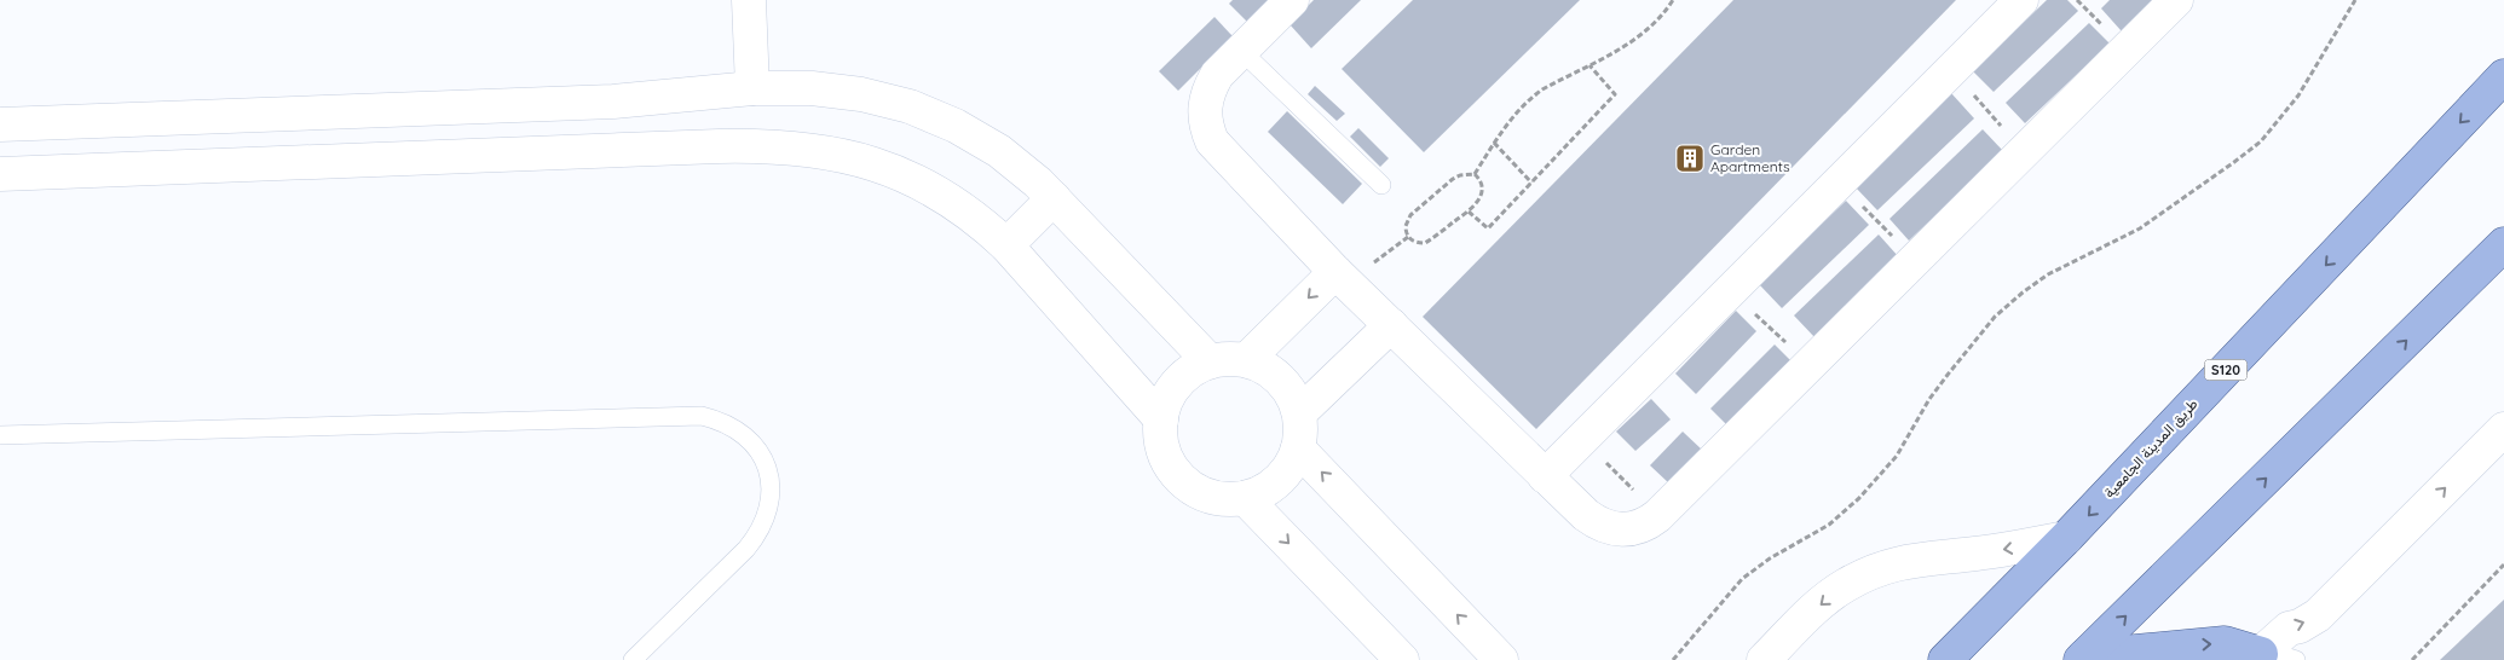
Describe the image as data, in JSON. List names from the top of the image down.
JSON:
{
  "streets": {
    "main road": ["S120", "طريق المدينة الجامعية"]
  },
  "places": {
    "building": ["Garden Apartments"]
  }
}
